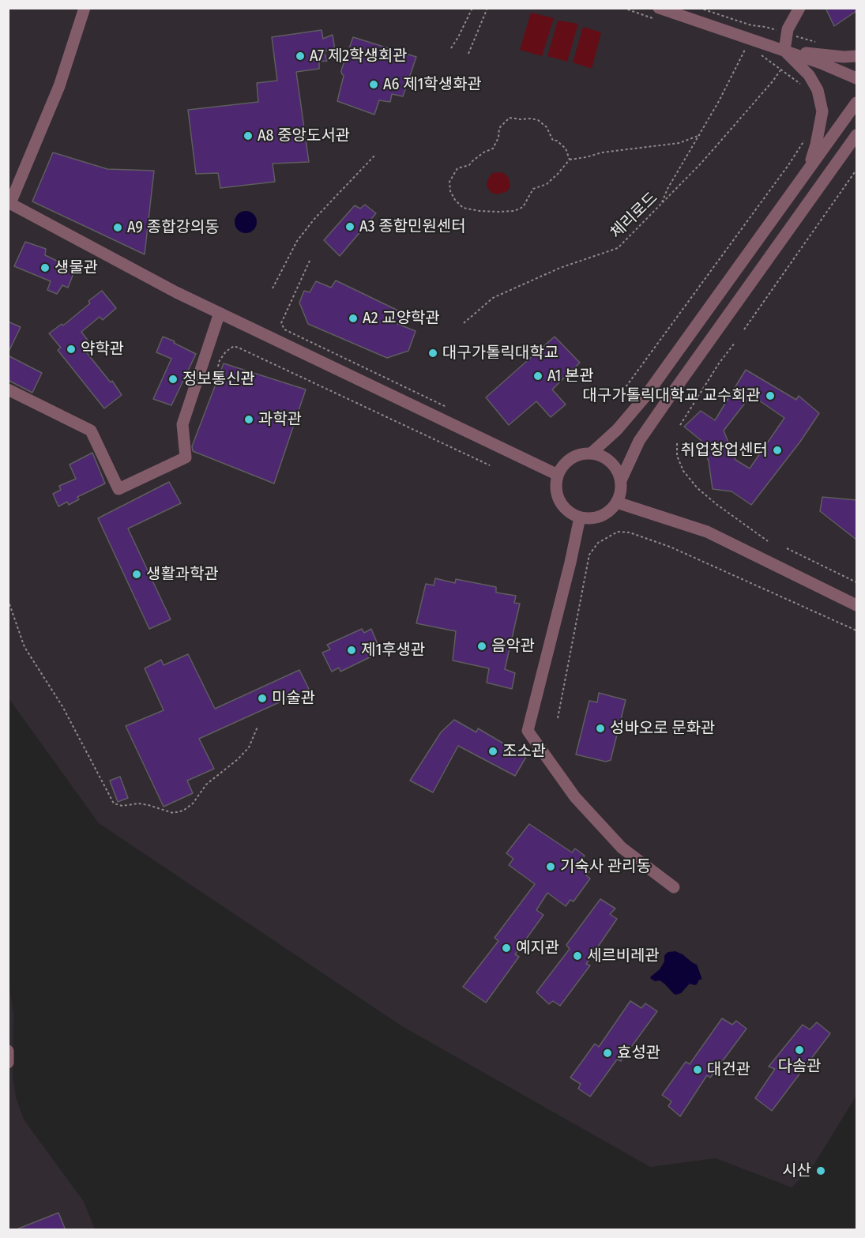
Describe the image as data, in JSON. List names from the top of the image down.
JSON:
{
  "streets": {
    "path": ["체리로드"]
  },
  "places": [
    "A7 제2학생회관",
    "A6 제1학생화관",
    "A8 중앙도서관",
    "A3 종합민원센터",
    "A9 종합강의동",
    "생물관",
    "A2 교양학관",
    "약학관",
    "대구가톨릭대학교",
    "A1 본관",
    "정보통신관",
    "대구가톨릭대학교 교수회관",
    "과학관",
    "취업창업센터",
    "생활과학관",
    "음악관",
    "제1후생관",
    "미술관",
    "성바오로 문화관",
    "조소관",
    "기숙사 관리동",
    "예지관",
    "세르비레관",
    "다솜관",
    "효성관",
    "대건관",
    "시산"
  ]
}
